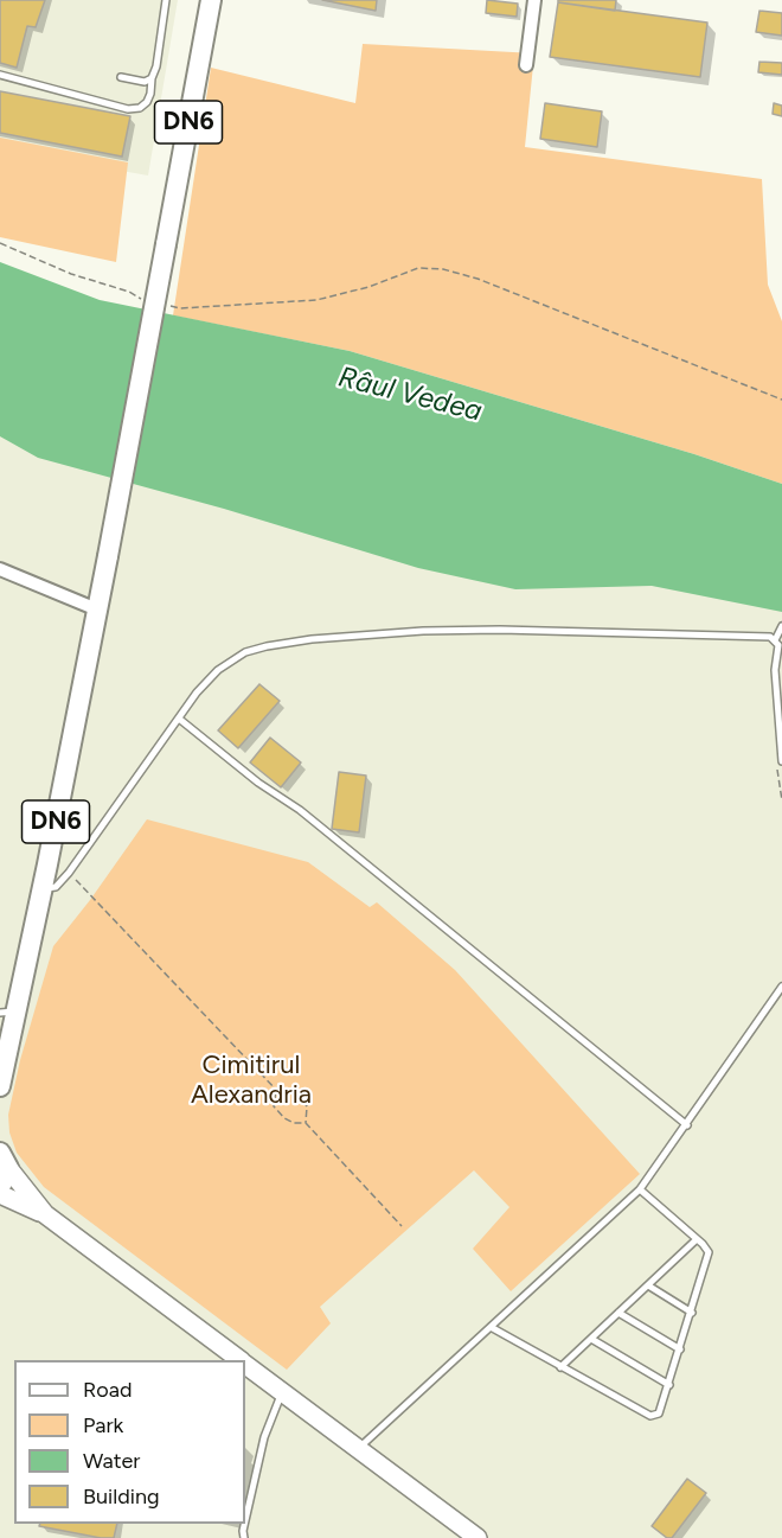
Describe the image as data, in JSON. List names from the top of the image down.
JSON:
{
  "streets": {
    "main road": ["DN6"]
  },
  "water": ["Râul Vedea"],
  "parks": ["Cimitirul Alexandria"],
  "legend": [
    "Road",
    "Park",
    "Water",
    "Building"
  ]
}
